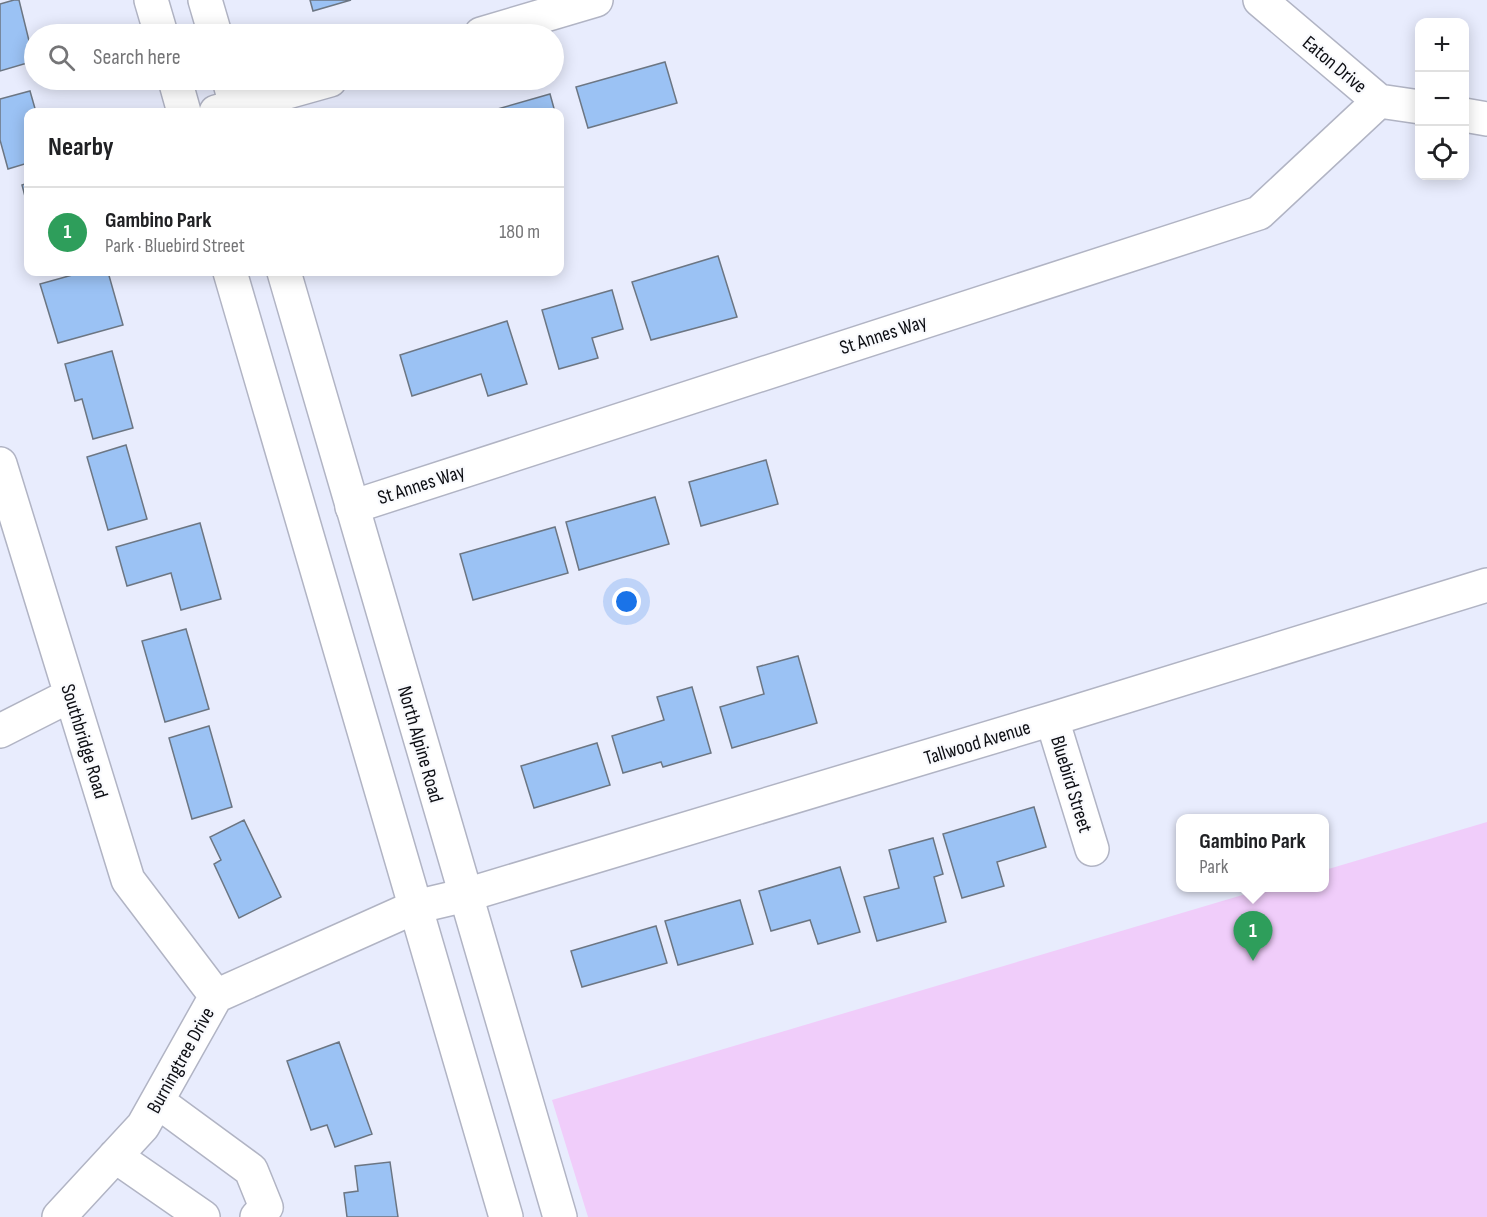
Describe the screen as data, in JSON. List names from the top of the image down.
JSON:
{
  "streets": {
    "street": [
      "Eaton Drive",
      "St Annes Way",
      "Southbridge Road",
      "Tallwood Avenue",
      "North Alpine Road",
      "Bluebird Street",
      "Burningtree Drive"
    ]
  },
  "crossings": [
    ["Eaton Drive", "St Annes Way"],
    ["St Annes Way", "North Alpine Road"],
    ["Southbridge Road", "Burningtree Drive"],
    ["Tallwood Avenue", "North Alpine Road"],
    ["Tallwood Avenue", "Bluebird Street"],
    ["Tallwood Avenue", "Burningtree Drive"],
    ["North Alpine Road", "Burningtree Drive"]
  ],
  "page": {
    "map_buttons": ["+", "−"],
    "search": "Search here",
    "heading": "Nearby",
    "list": [
      {
        "mark": "1",
        "name": "Gambino Park",
        "note": "Park · Bluebird Street",
        "value": "180 m"
      }
    ],
    "popup": ["Gambino Park", "Park"],
    "pins": "1"
  }
}
